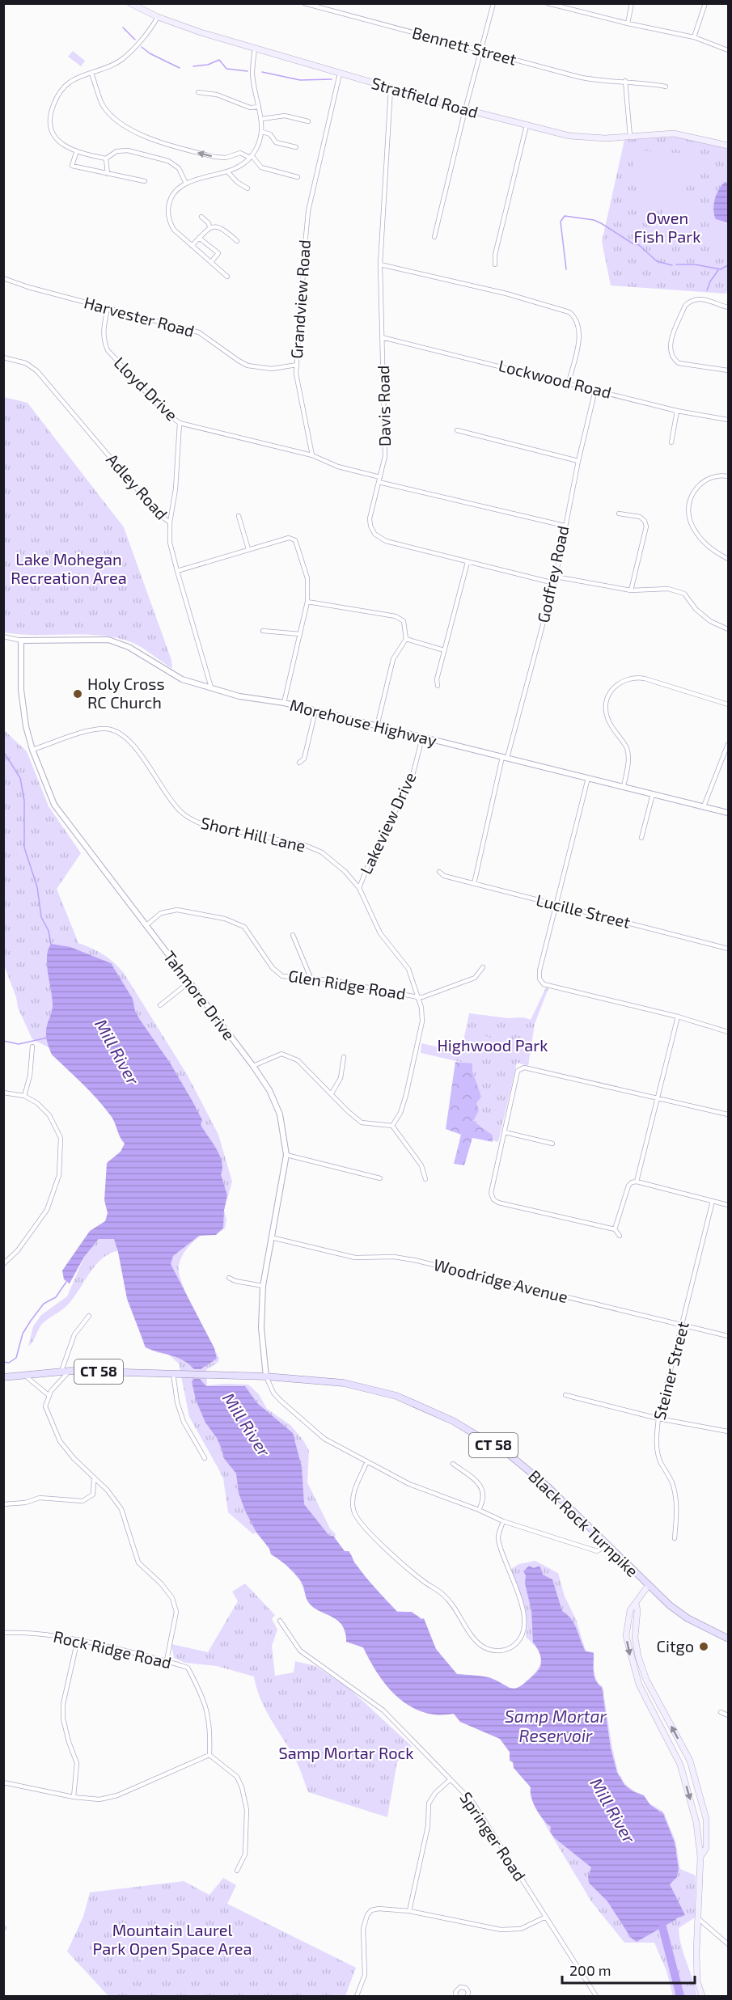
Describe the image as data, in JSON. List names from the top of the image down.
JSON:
{
  "streets": {
    "main road": ["Stratfield Road", "CT 58", "Black Rock Turnpike"],
    "street": [
      "Bennett Street",
      "Grandview Road",
      "Harvester Road",
      "Lockwood Road",
      "Lloyd Drive",
      "Davis Road",
      "Adley Road",
      "Godfrey Road",
      "Morehouse Highway",
      "Lakeview Drive",
      "Short Hill Lane",
      "Lucille Street",
      "Glen Ridge Road",
      "Tahmore Drive",
      "Woodridge Avenue",
      "Steiner Street",
      "Rock Ridge Road",
      "Springer Road"
    ]
  },
  "crossings": [
    ["Stratfield Road", "Grandview Road"],
    ["Stratfield Road", "Davis Road"],
    ["Grandview Road", "Harvester Road"],
    ["Grandview Road", "Lloyd Drive"],
    ["Harvester Road", "Lloyd Drive"],
    ["Lockwood Road", "Davis Road"],
    ["Lockwood Road", "Godfrey Road"],
    ["Davis Road", "Godfrey Road"],
    ["Adley Road", "Morehouse Highway"],
    ["Godfrey Road", "Morehouse Highway"],
    ["Godfrey Road", "Lucille Street"],
    ["Morehouse Highway", "Lakeview Drive"],
    ["Morehouse Highway", "Tahmore Drive"],
    ["Lakeview Drive", "Short Hill Lane"],
    ["Lakeview Drive", "Glen Ridge Road"],
    ["Short Hill Lane", "Tahmore Drive"],
    ["Glen Ridge Road", "Tahmore Drive"],
    ["Tahmore Drive", "Woodridge Avenue"],
    ["Tahmore Drive", "Black Rock Turnpike"],
    ["Woodridge Avenue", "Steiner Street"]
  ],
  "water": ["Mill River", "Samp Mortar Reservoir"],
  "parks": [
    "Owen Fish Park",
    "Lake Mohegan Recreation Area",
    "Highwood Park",
    "Samp Mortar Rock",
    "Mountain Laurel Park Open Space Area"
  ],
  "places": ["Holy Cross RC Church", "Citgo"],
  "scale_bar": "200 m"
}
